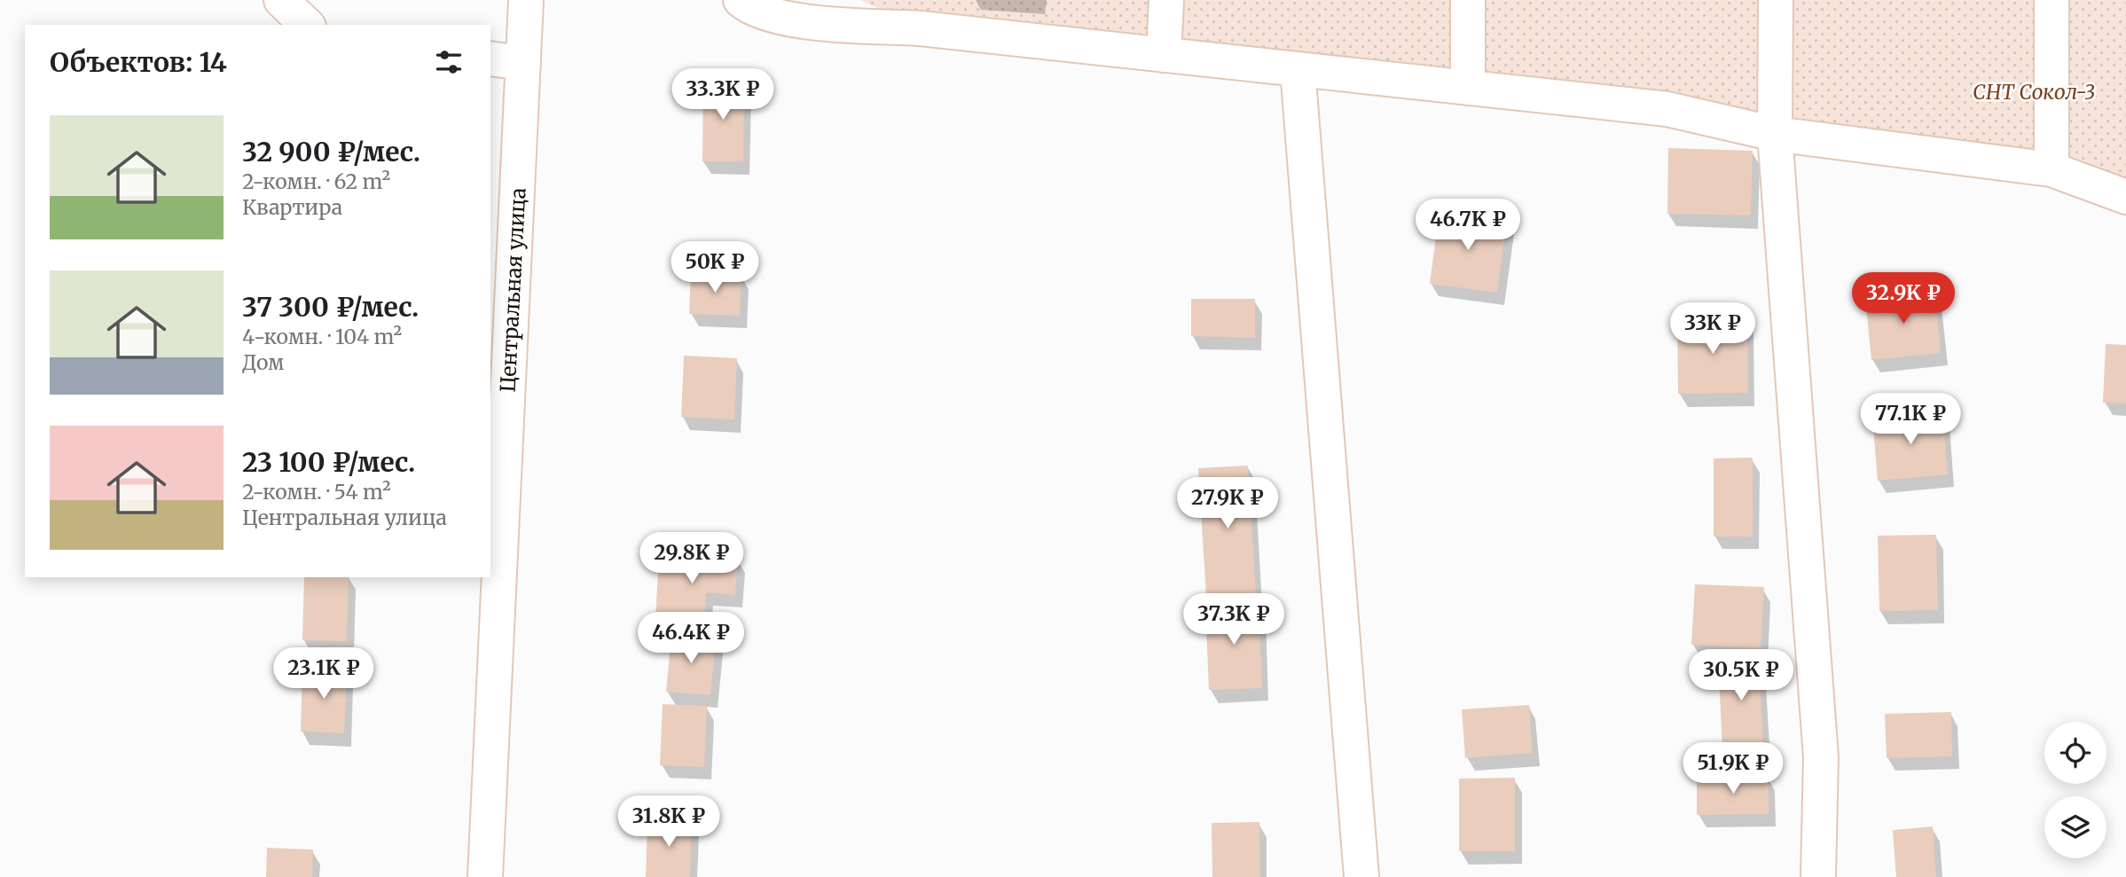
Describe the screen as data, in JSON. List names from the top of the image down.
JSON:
{
  "streets": {
    "street": ["Центральная улица"]
  },
  "parks": ["СНТ Сокол-3"],
  "page": {
    "heading": "Объектов: 14",
    "price": [
      "33.3K ₽",
      "46.7K ₽",
      "50K ₽",
      "32.9K ₽",
      "33K ₽",
      "77.1K ₽",
      "27.9K ₽",
      "29.8K ₽",
      "37.3K ₽",
      "46.4K ₽",
      "23.1K ₽",
      "30.5K ₽",
      "51.9K ₽",
      "31.8K ₽"
    ],
    "list": [
      {
        "name": "32 900 ₽/мес.",
        "note": "2-комн. · 62 m² · Квартира"
      },
      {
        "name": "37 300 ₽/мес.",
        "note": "4-комн. · 104 m² · Дом"
      },
      {
        "name": "23 100 ₽/мес.",
        "note": "2-комн. · 54 m² · Центральная улица"
      }
    ]
  }
}
